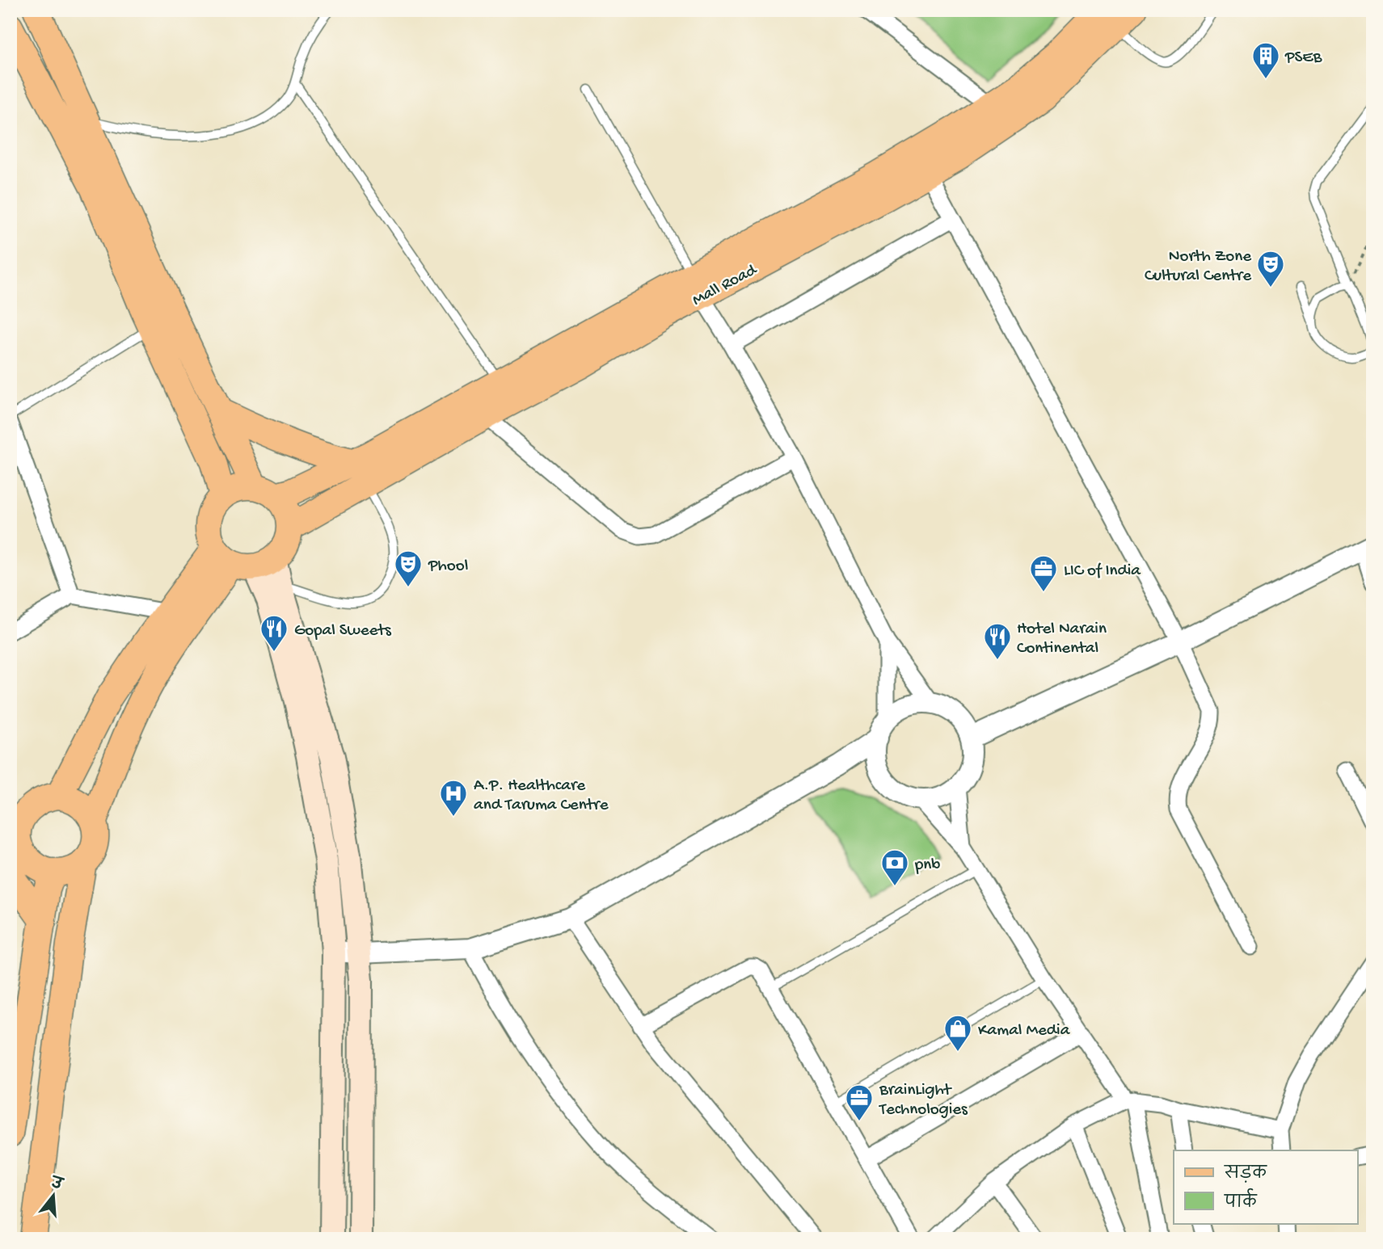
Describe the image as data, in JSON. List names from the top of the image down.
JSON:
{
  "streets": {
    "main road": ["Mall Road"]
  },
  "places": {
    "building": ["PSEB"],
    "theatre": ["North Zone Cultural Centre", "Phool"],
    "office": ["LIC of India", "BrainLight Technologies"],
    "restaurant": ["Gopal Sweets", "Hotel Narain Continental"],
    "hospital": ["A.P. Healthcare and Taruma Centre"],
    "bank": ["pnb"],
    "shop": ["Kamal Media"]
  },
  "legend": ["सड़क", "पार्क"],
  "north": "top"
}
